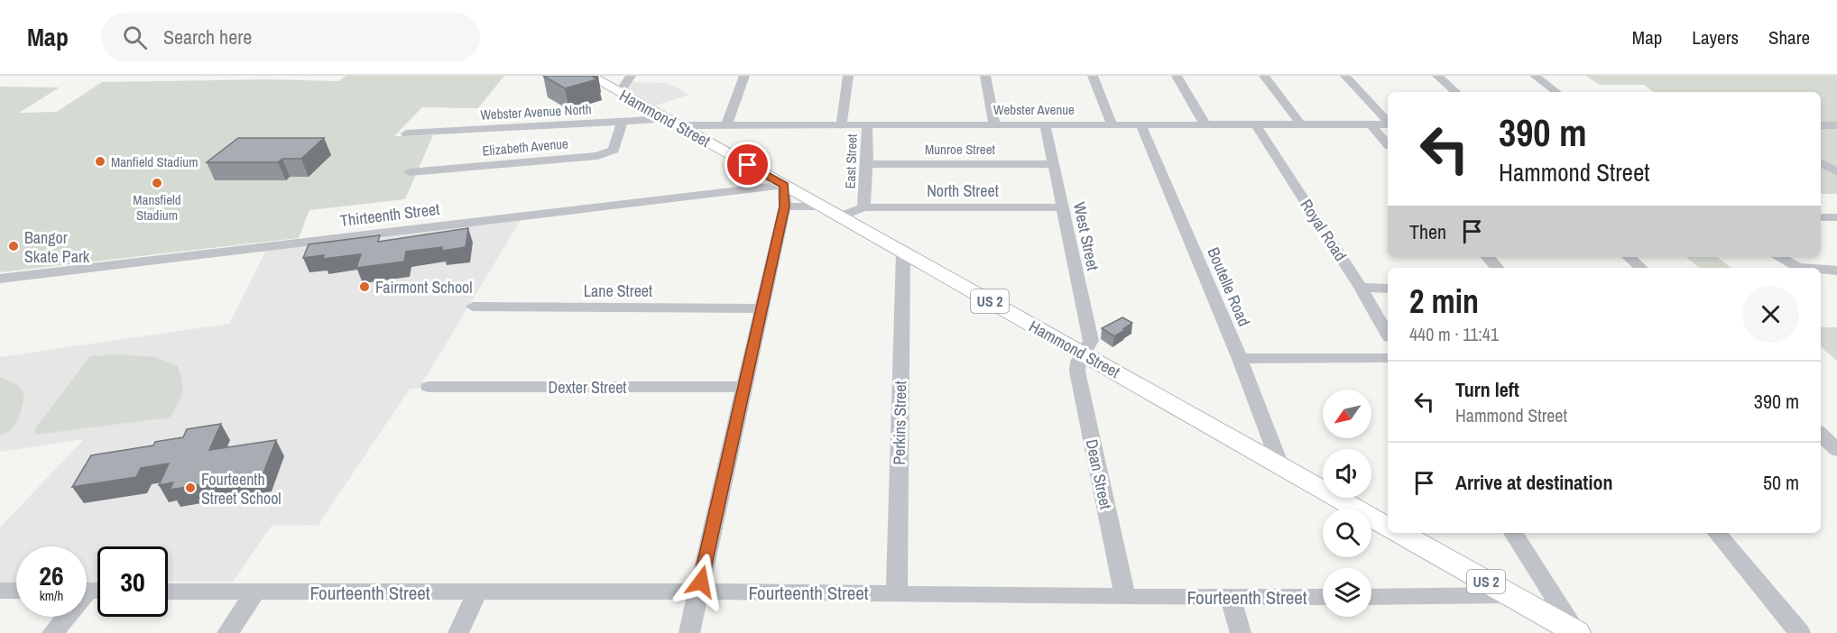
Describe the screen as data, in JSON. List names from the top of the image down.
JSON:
{
  "streets": {
    "main road": ["Hammond Street", "US 2"],
    "street": [
      "Webster Avenue",
      "Webster Avenue North",
      "Elizabeth Avenue",
      "Munroe Street",
      "East Street",
      "North Street",
      "Thirteenth Street",
      "Royal Road",
      "West Street",
      "Boutelle Road",
      "Lane Street",
      "Dexter Street",
      "Perkins Street",
      "Dean Street",
      "Fourteenth Street"
    ]
  },
  "crossings": [
    ["Webster Avenue", "Webster Avenue North"],
    ["Webster Avenue", "Hammond Street"],
    ["Webster Avenue", "East Street"],
    ["Webster Avenue", "Royal Road"],
    ["Webster Avenue", "West Street"],
    ["Webster Avenue", "Boutelle Road"],
    ["Webster Avenue North", "Hammond Street"],
    ["Webster Avenue North", "Elizabeth Avenue"],
    ["Hammond Street", "East Street"],
    ["Hammond Street", "Thirteenth Street"],
    ["Hammond Street", "West Street"],
    ["Hammond Street", "Boutelle Road"],
    ["Hammond Street", "Perkins Street"],
    ["Hammond Street", "Dean Street"],
    ["Munroe Street", "East Street"],
    ["Munroe Street", "West Street"],
    ["East Street", "North Street"],
    ["North Street", "West Street"],
    ["West Street", "Dean Street"],
    ["Perkins Street", "Fourteenth Street"],
    ["Dean Street", "Fourteenth Street"]
  ],
  "places": [
    "Manfield Stadium",
    "Mansfield Stadium",
    "Bangor Skate Park",
    "Fairmont School",
    "Fourteenth Street School"
  ],
  "north": "bottom left",
  "page": {
    "header": "Map",
    "search": "Search here",
    "nav": ["Map", "Layers", "Share"],
    "turn": ["390 m", "Hammond Street"],
    "then": "Then",
    "heading": ["2 min", "440 m · 11:41"],
    "list": [
      {
        "name": "Turn left",
        "note": "Hammond Street",
        "value": "390 m"
      },
      {
        "name": "Arrive at destination",
        "value": "50 m"
      }
    ],
    "speed": "26 km/h",
    "limit": "30"
  }
}
